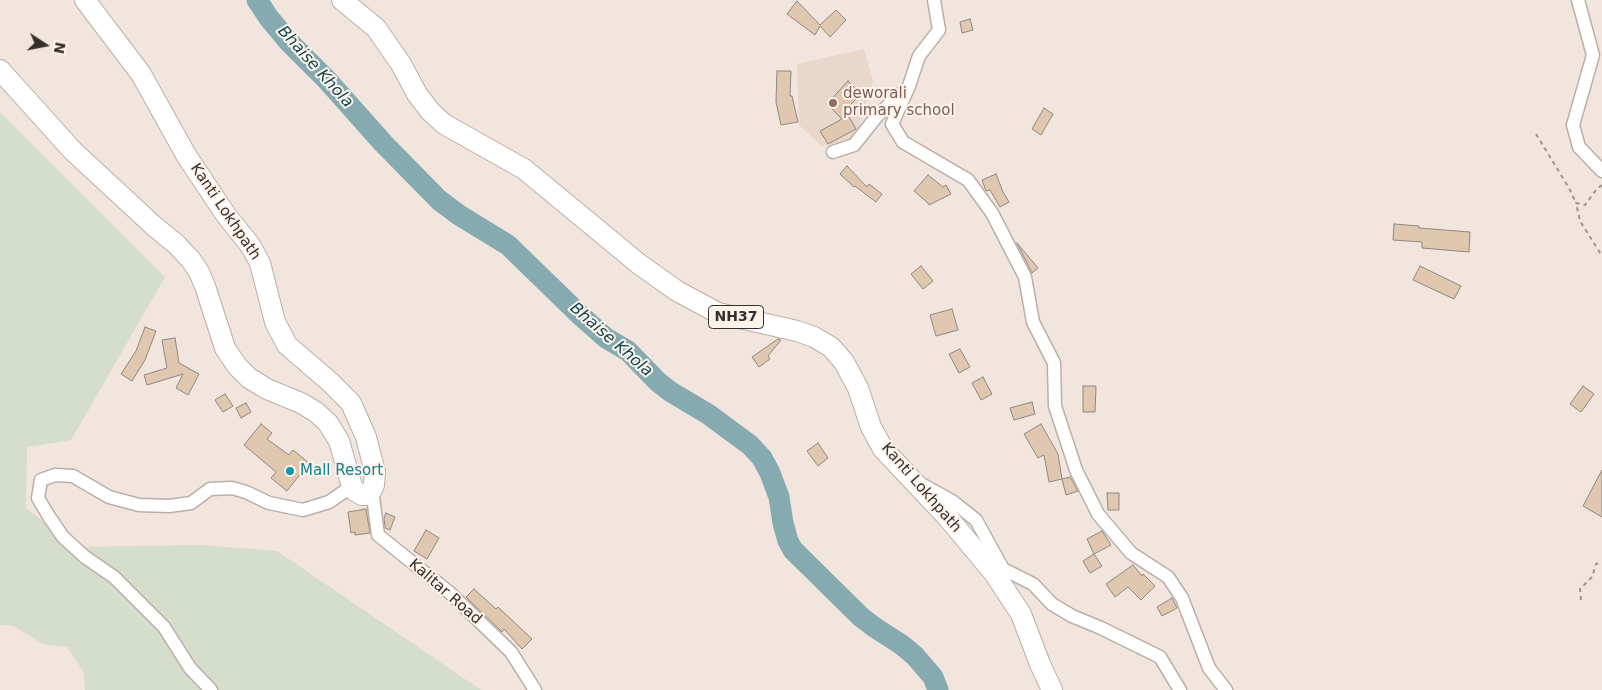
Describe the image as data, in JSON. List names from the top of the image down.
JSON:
{
  "streets": {
    "main road": ["Kanti Lokhpath", "NH37"],
    "street": ["Kalitar Road"]
  },
  "crossings": [
    ["Kanti Lokhpath", "Kalitar Road"]
  ],
  "water": ["Bhaise Khola"],
  "places": ["deworali primary school", "Mall Resort"],
  "north": "right"
}
